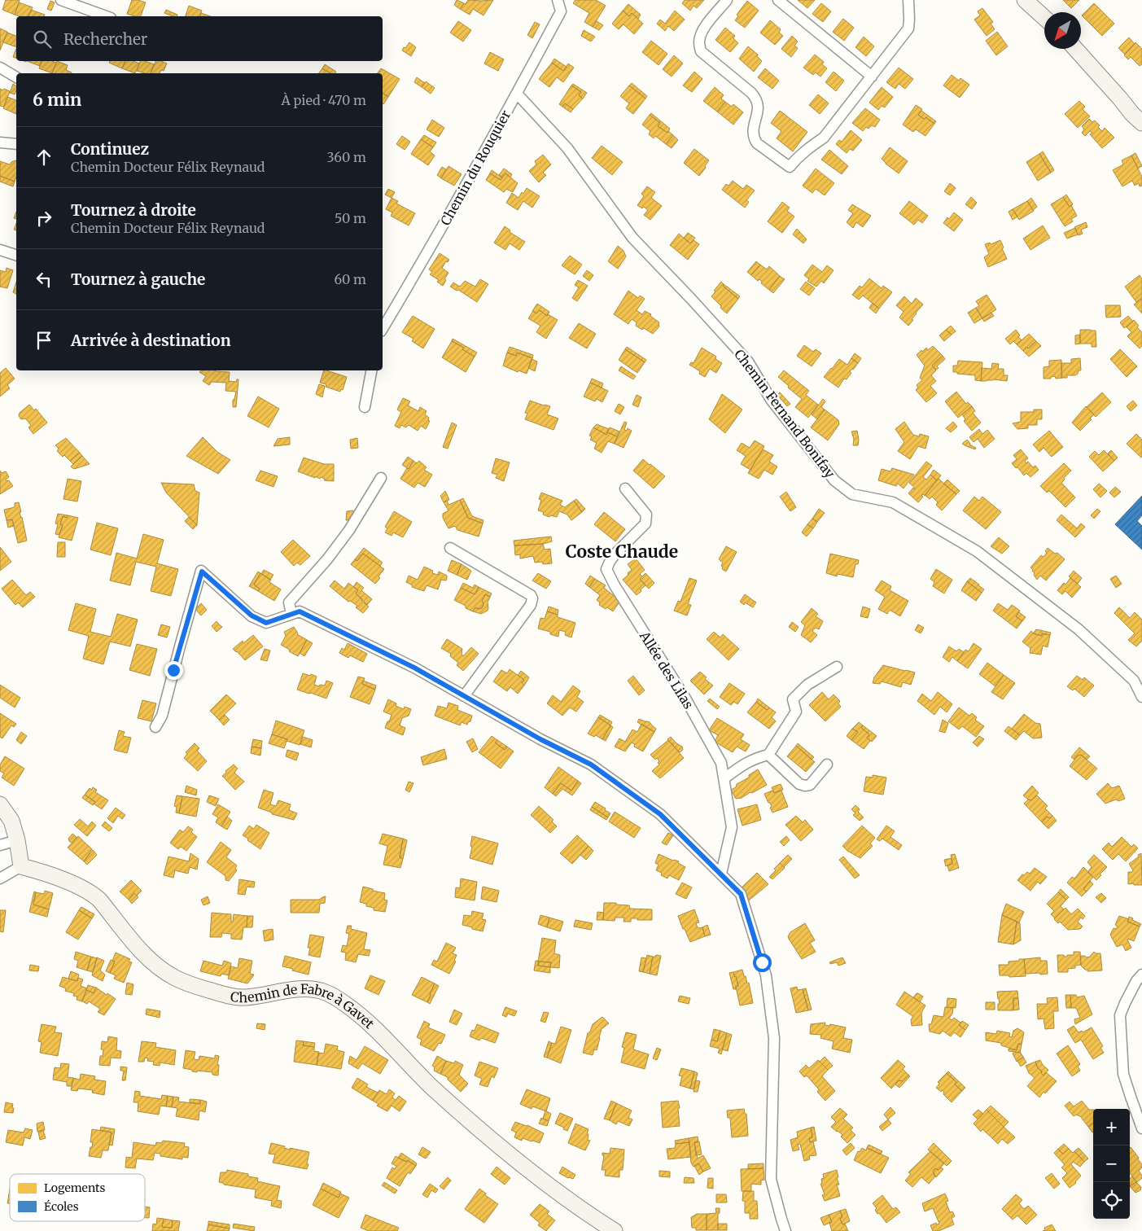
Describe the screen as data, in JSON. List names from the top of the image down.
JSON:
{
  "streets": {
    "street": [
      "Chemin du Rouquier",
      "Chemin Fernand Bonifay",
      "Allée des Lilas",
      "Chemin de Fabre à Gavet"
    ]
  },
  "crossings": [
    ["Chemin du Rouquier", "Chemin Fernand Bonifay"]
  ],
  "districts": ["Coste Chaude"],
  "legend": ["Logements", "Écoles"],
  "north": "bottom left",
  "page": {
    "search": "Rechercher",
    "heading": ["6 min", "À pied · 470 m"],
    "list": [
      ["Continuez", "Chemin Docteur Félix Reynaud", "360 m"],
      ["Tournez à droite", "Chemin Docteur Félix Reynaud", "50 m"],
      ["Tournez à gauche", "60 m"],
      "Arrivée à destination"
    ],
    "map_buttons": ["+", "−"]
  }
}
